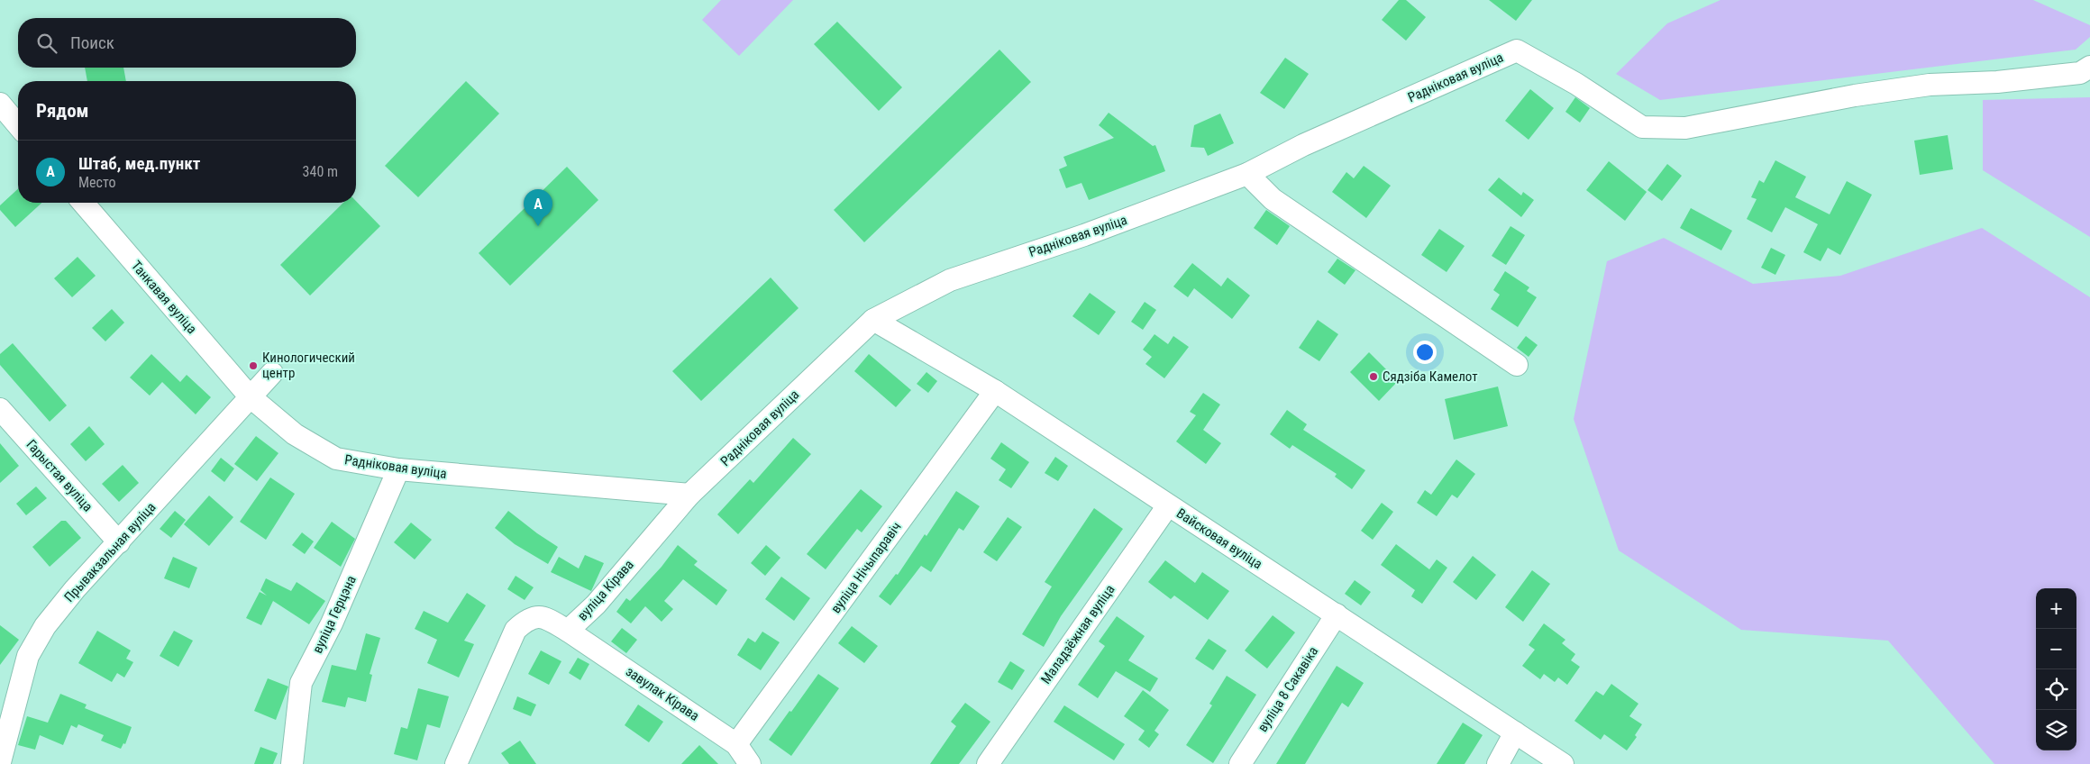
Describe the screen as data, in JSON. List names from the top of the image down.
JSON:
{
  "streets": {
    "street": [
      "Радніковая вуліца",
      "Танкавая вуліца",
      "Гарыстая вуліца",
      "Вайсковая вуліца",
      "Прывакзальная вуліца",
      "вуліца Нічыпаравіч",
      "вуліца Кірава",
      "вуліца Герцэна",
      "Маладзёжная вуліца",
      "вуліца 8 Сакавіка",
      "завулак Кірава"
    ]
  },
  "crossings": [
    ["Радніковая вуліца", "Танкавая вуліца"],
    ["Радніковая вуліца", "Вайсковая вуліца"],
    ["Радніковая вуліца", "Прывакзальная вуліца"],
    ["Радніковая вуліца", "вуліца Кірава"],
    ["Радніковая вуліца", "вуліца Герцэна"],
    ["Танкавая вуліца", "Прывакзальная вуліца"],
    ["Гарыстая вуліца", "Прывакзальная вуліца"],
    ["Вайсковая вуліца", "вуліца Нічыпаравіч"],
    ["Вайсковая вуліца", "Маладзёжная вуліца"],
    ["Вайсковая вуліца", "вуліца 8 Сакавіка"],
    ["вуліца Нічыпаравіч", "завулак Кірава"],
    ["вуліца Кірава", "завулак Кірава"]
  ],
  "places": ["Кинологический центр", "Сядзіба Камелот"],
  "page": {
    "search": "Поиск",
    "heading": "Рядом",
    "list": [
      {
        "mark": "A",
        "name": "Штаб, мeд.пункт",
        "note": "Место",
        "value": "340 m"
      }
    ],
    "pins": "A",
    "map_buttons": ["+", "−"]
  }
}
